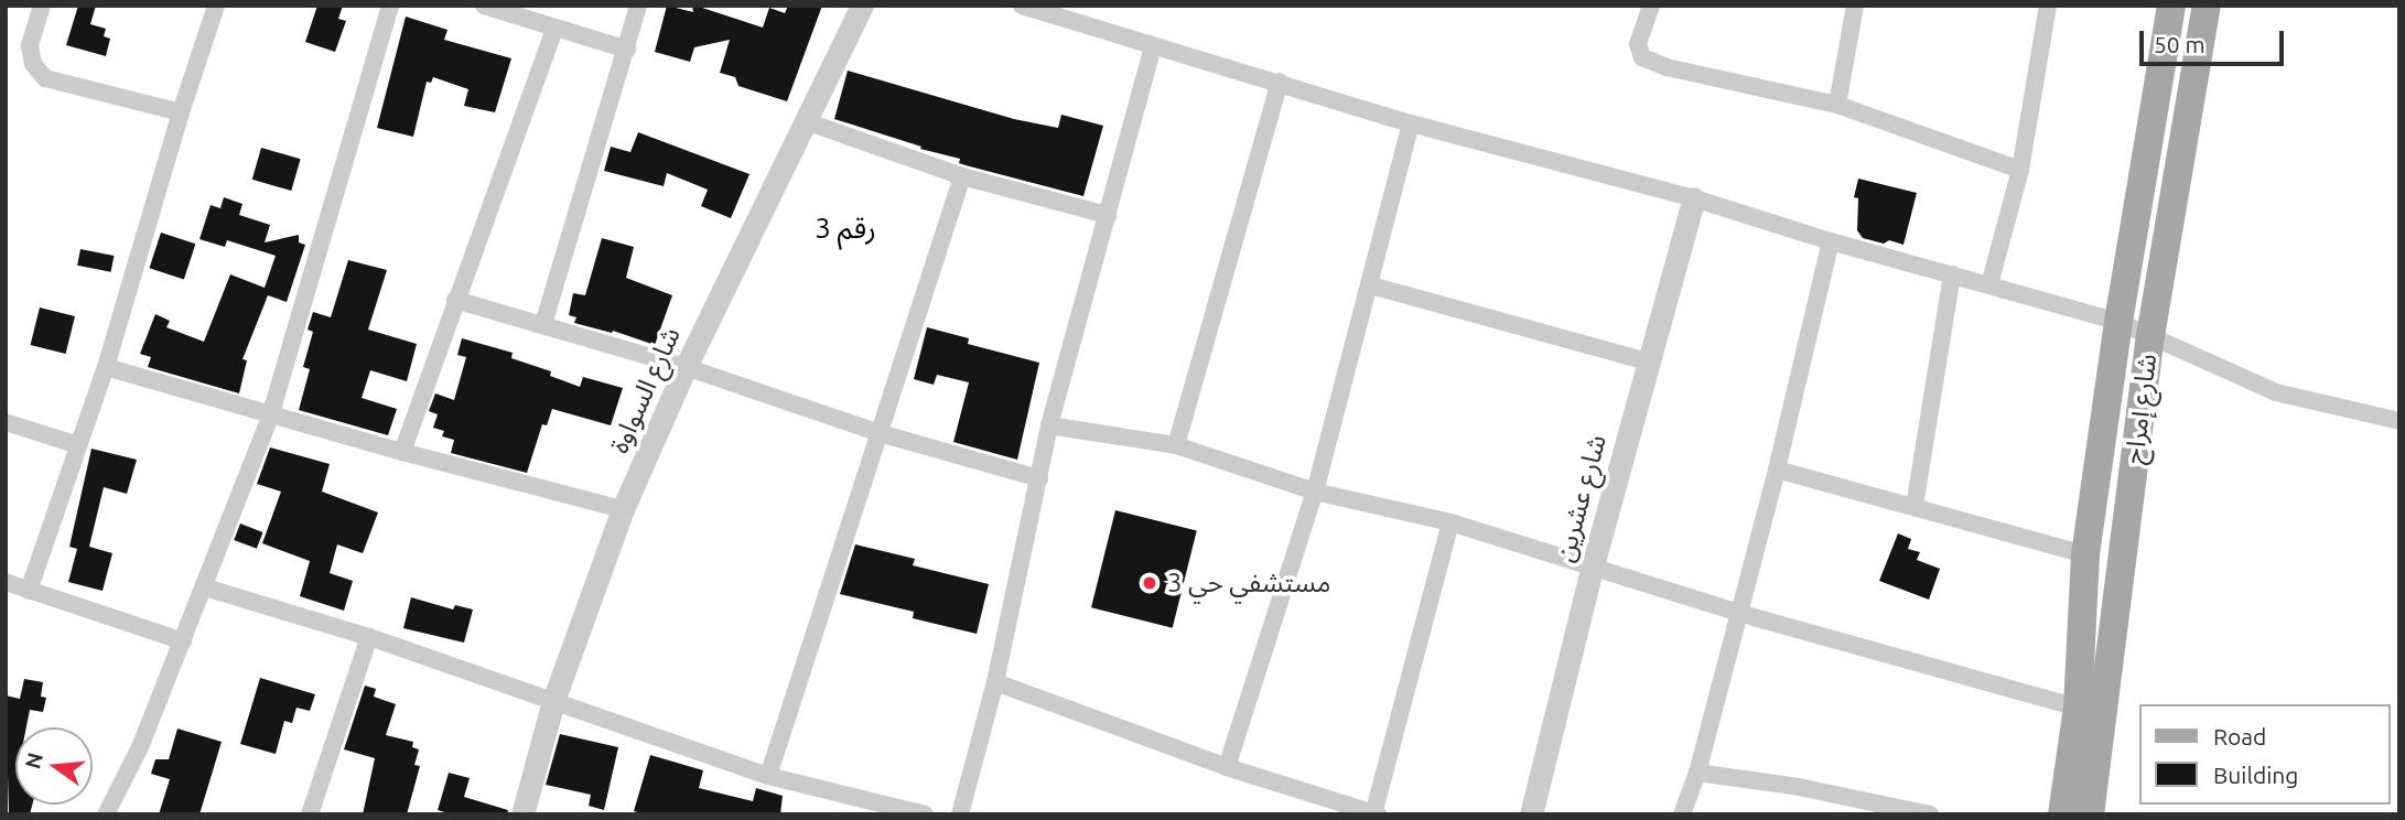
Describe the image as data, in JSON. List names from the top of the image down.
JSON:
{
  "streets": {
    "main road": ["شارع إمراح"],
    "street": ["شارع السواوة", "شارع عشرين"]
  },
  "districts": ["رقم 3"],
  "places": ["مستشفي حي 3"],
  "legend": ["Road", "Building"],
  "scale_bar": "50 m",
  "north": "left"
}
